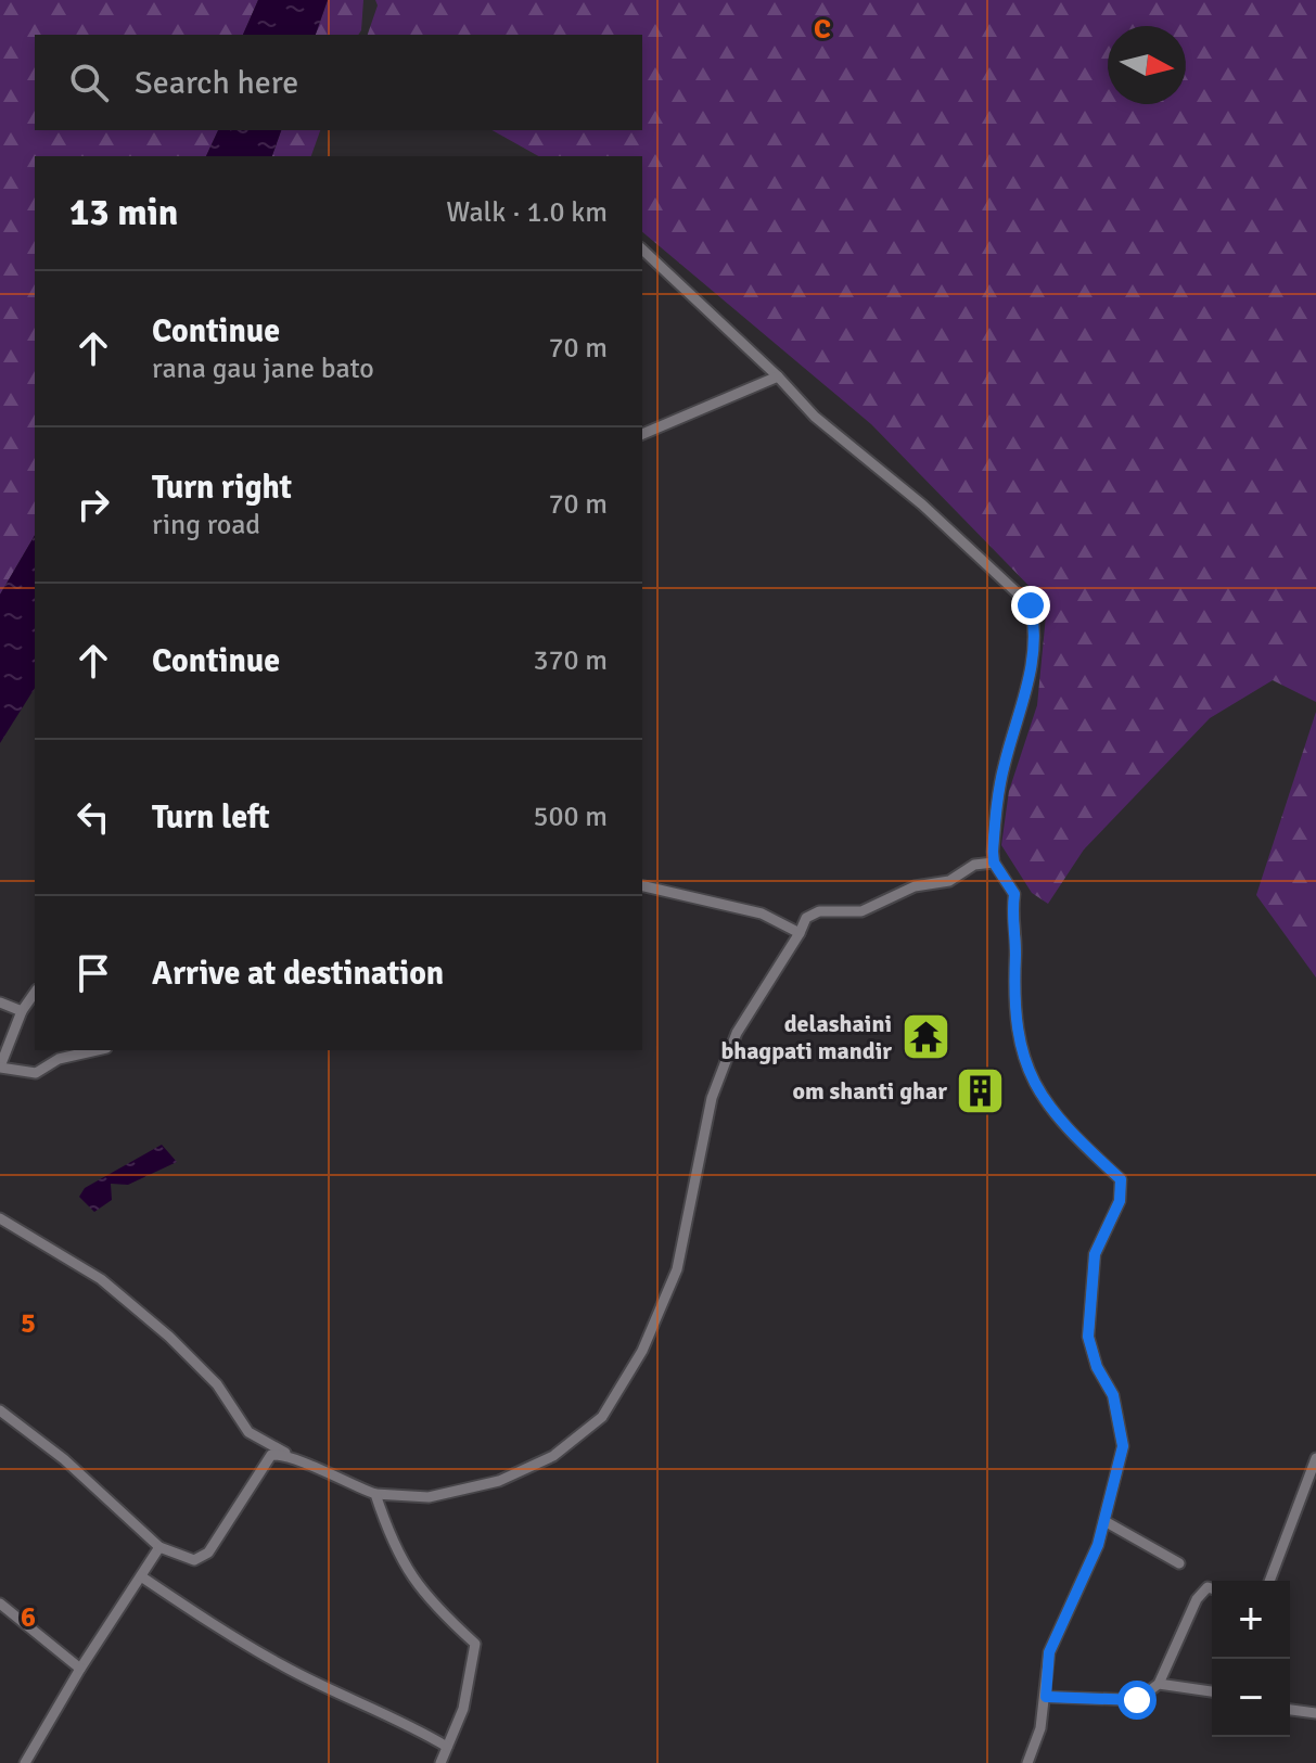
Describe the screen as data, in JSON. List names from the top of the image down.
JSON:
{
  "places": {
    "temple": ["delashaini bhagpati mandir"],
    "building": ["om shanti ghar"]
  },
  "north": "right",
  "page": {
    "search": "Search here",
    "heading": ["13 min", "Walk · 1.0 km"],
    "list": [
      ["Continue", "rana gau jane bato", "70 m"],
      ["Turn right", "ring road", "70 m"],
      ["Continue", "370 m"],
      ["Turn left", "500 m"],
      "Arrive at destination"
    ],
    "map_buttons": ["+", "−"]
  },
  "grid": {
    "columns": ["C"],
    "rows": ["5", "6"]
  }
}
